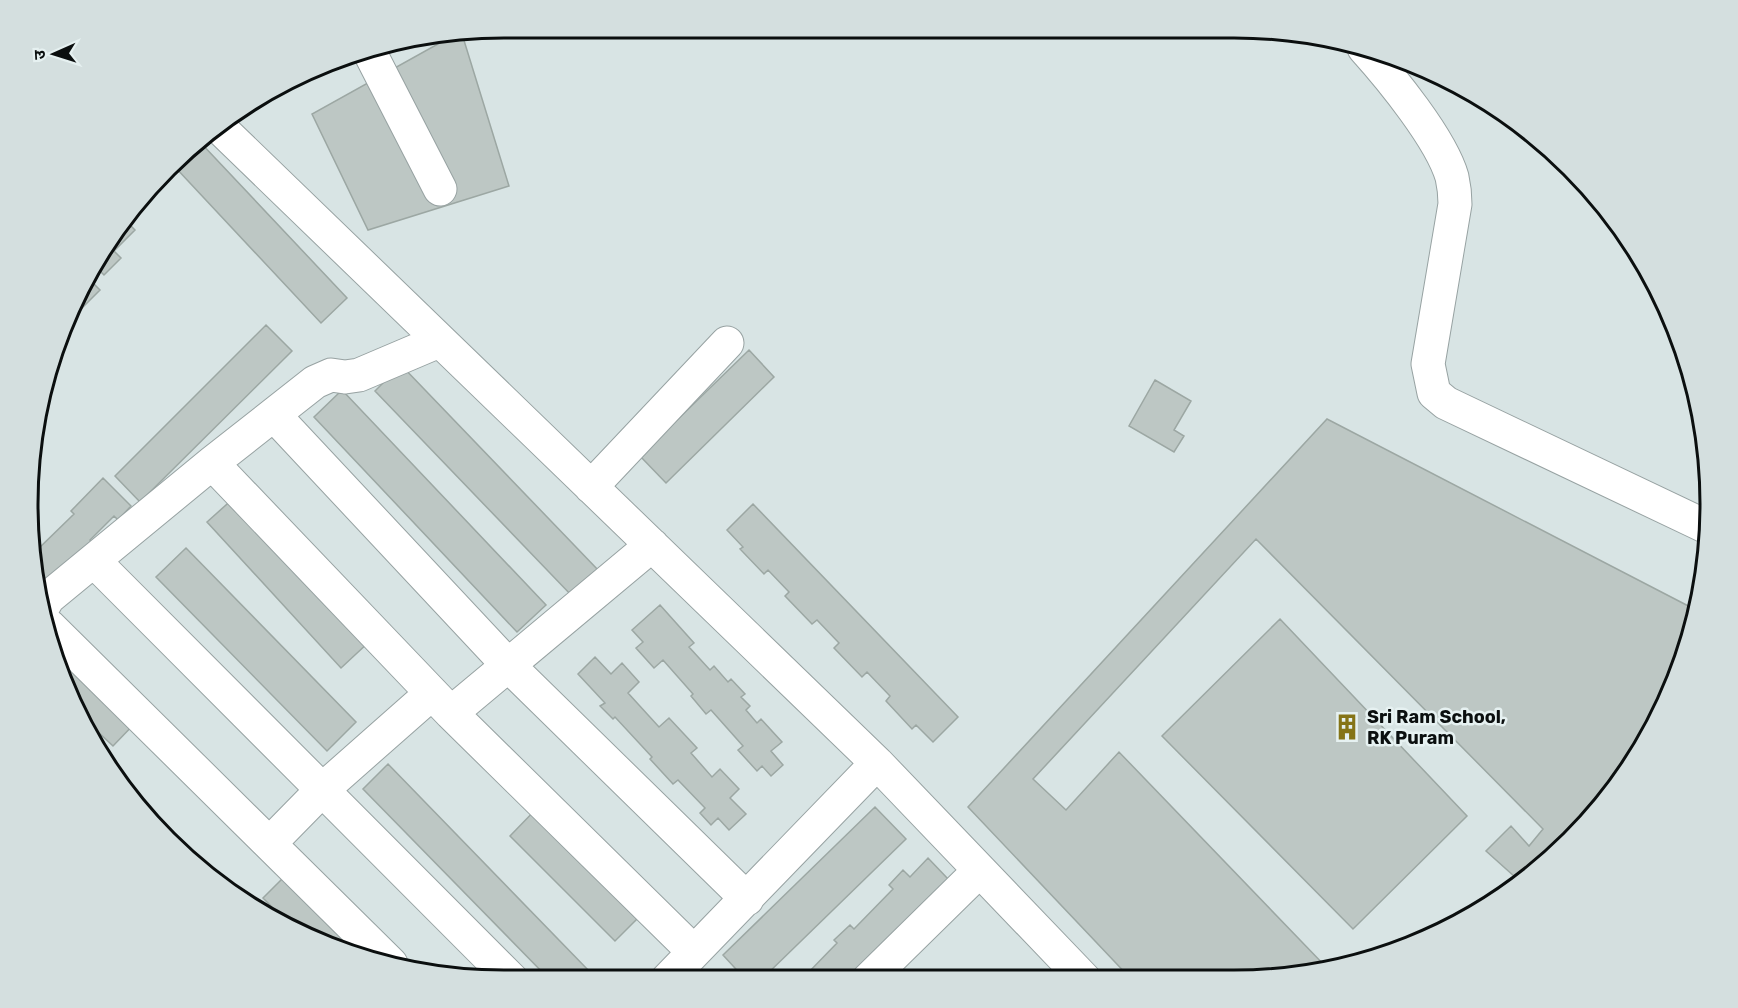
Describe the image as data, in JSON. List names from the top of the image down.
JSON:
{
  "places": {
    "building": ["Sri Ram School, RK Puram"]
  },
  "north": "left"
}
